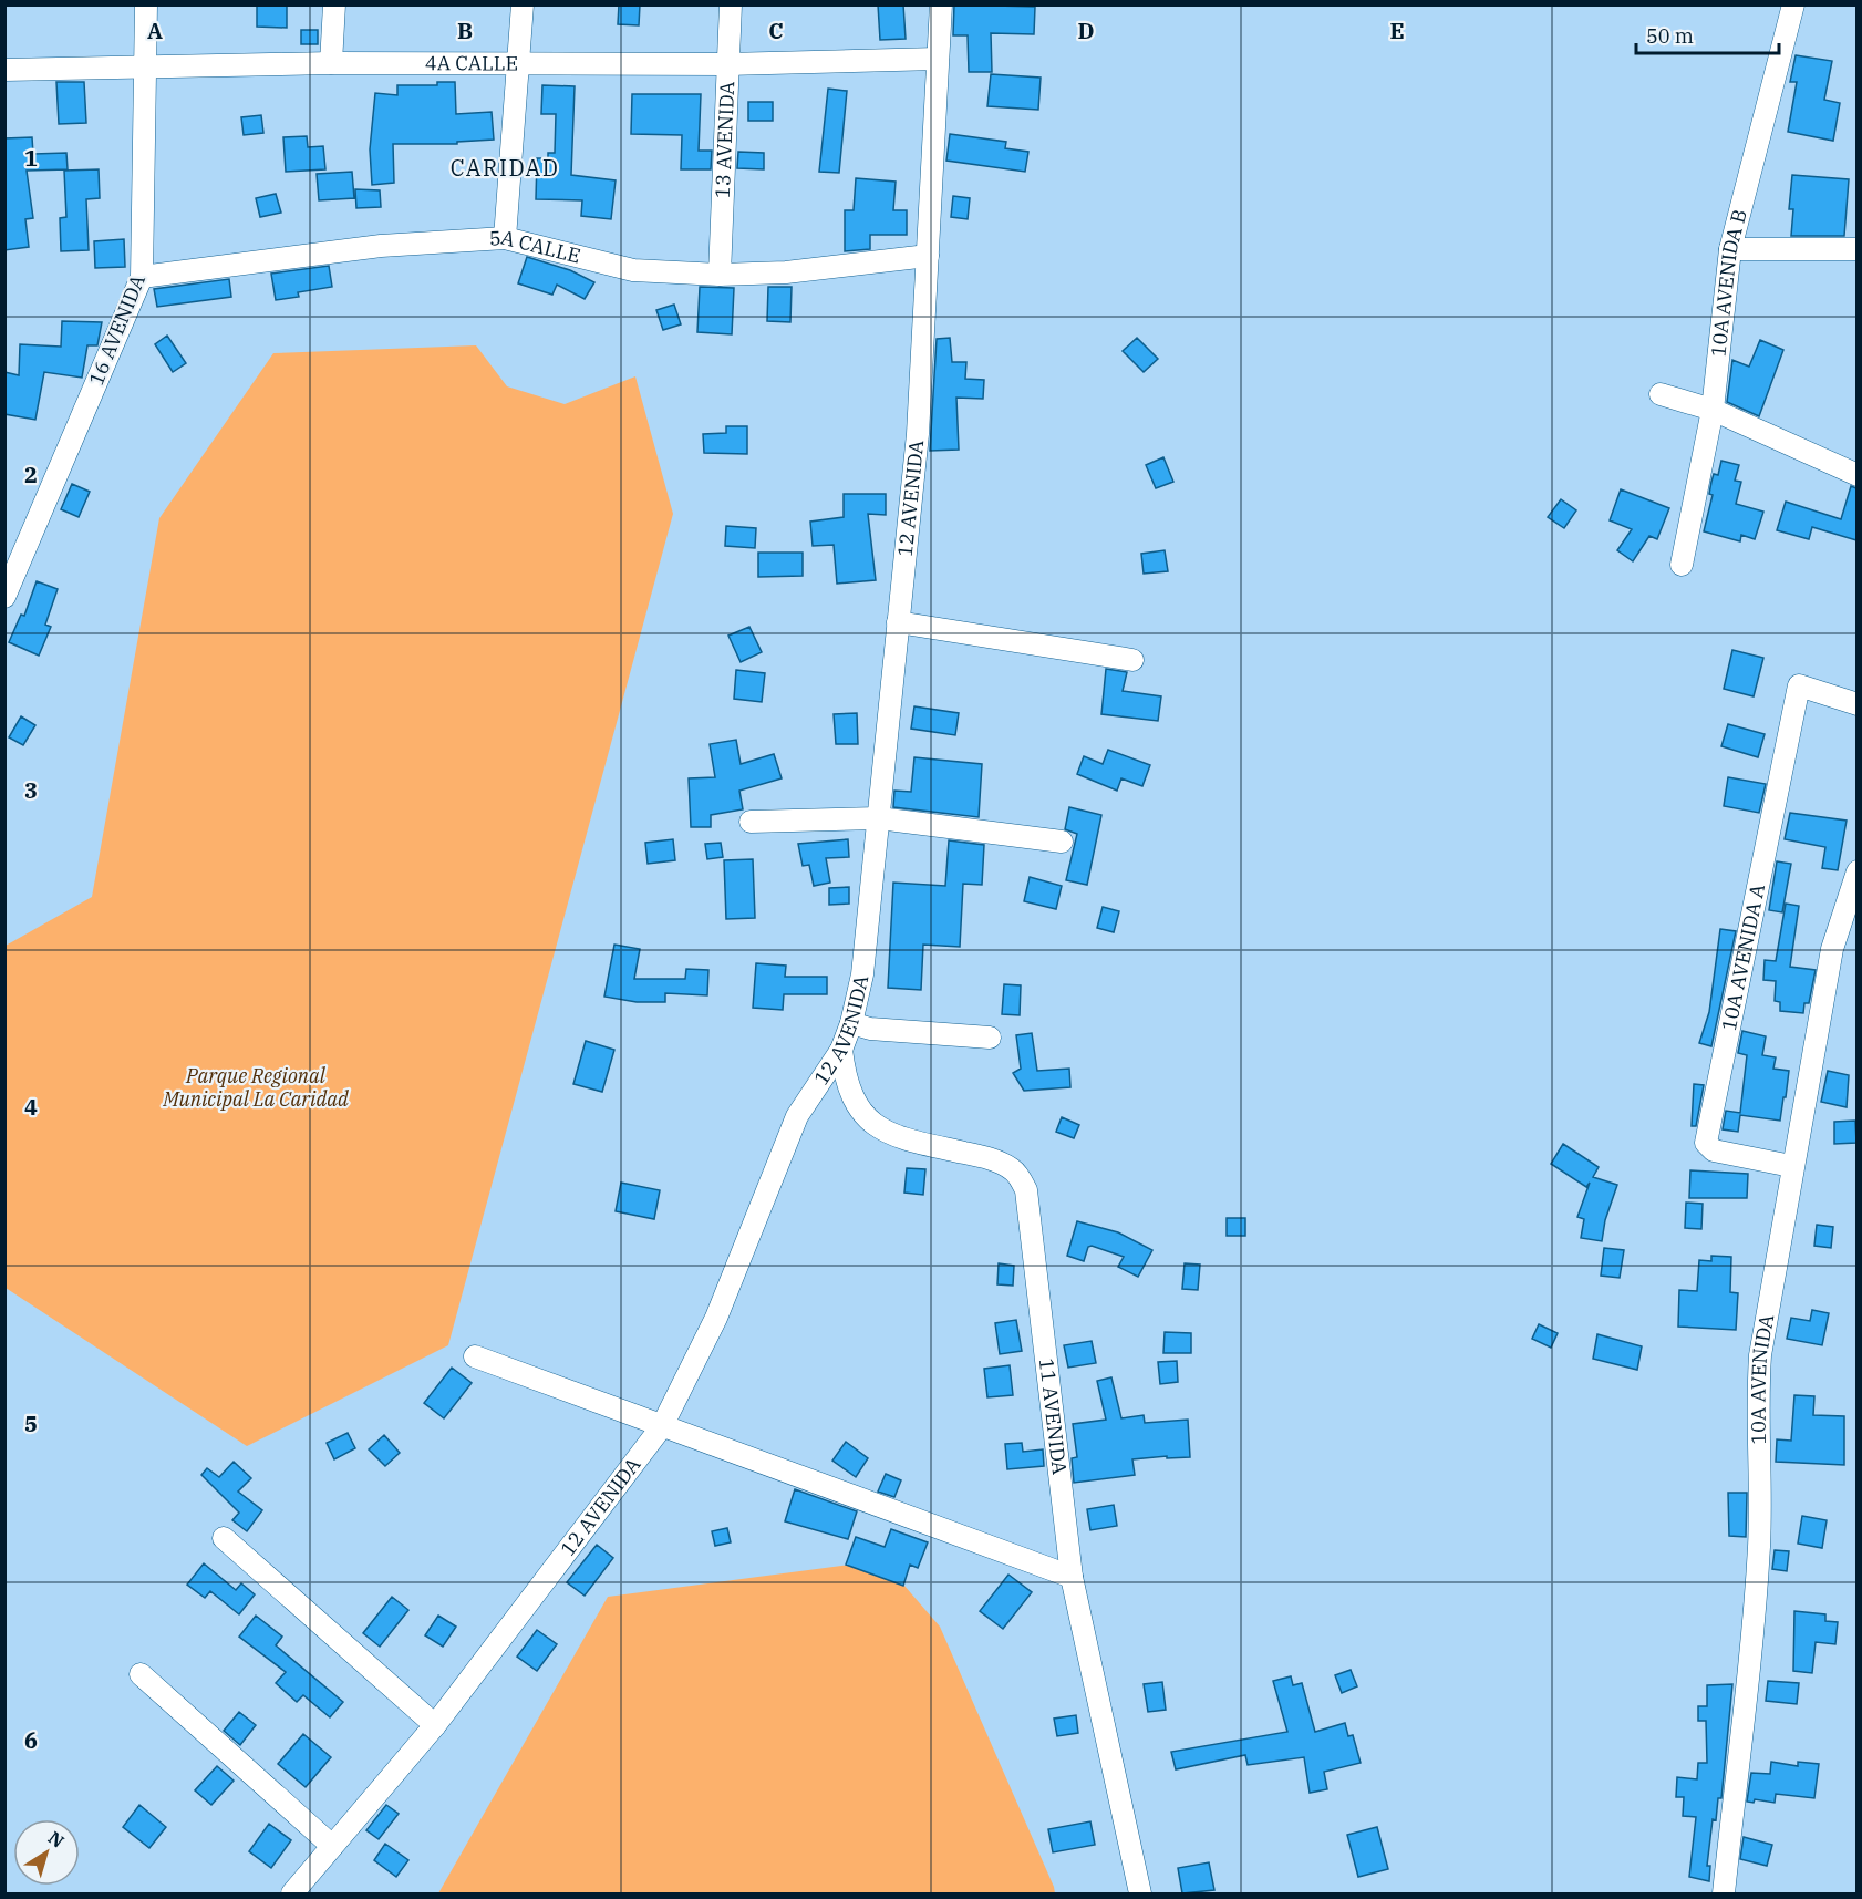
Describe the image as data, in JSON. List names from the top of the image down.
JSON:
{
  "streets": {
    "street": [
      "4A CALLE",
      "13 AVENIDA",
      "5A CALLE",
      "10A AVENIDA B",
      "16 AVENIDA",
      "12 AVENIDA",
      "10A AVENIDA A",
      "10A AVENIDA",
      "11 AVENIDA"
    ]
  },
  "crossings": [
    ["4A CALLE", "13 AVENIDA"],
    ["4A CALLE", "16 AVENIDA"],
    ["4A CALLE", "12 AVENIDA"],
    ["13 AVENIDA", "5A CALLE"],
    ["5A CALLE", "16 AVENIDA"],
    ["5A CALLE", "12 AVENIDA"],
    ["12 AVENIDA", "11 AVENIDA"],
    ["10A AVENIDA A", "10A AVENIDA"]
  ],
  "districts": ["CARIDAD"],
  "parks": ["Parque Regional Municipal La Caridad"],
  "scale_bar": "50 m",
  "north": "top right",
  "grid": {
    "columns": [
      "A",
      "B",
      "C",
      "D",
      "E"
    ],
    "rows": [
      "1",
      "2",
      "3",
      "4",
      "5",
      "6"
    ]
  }
}
